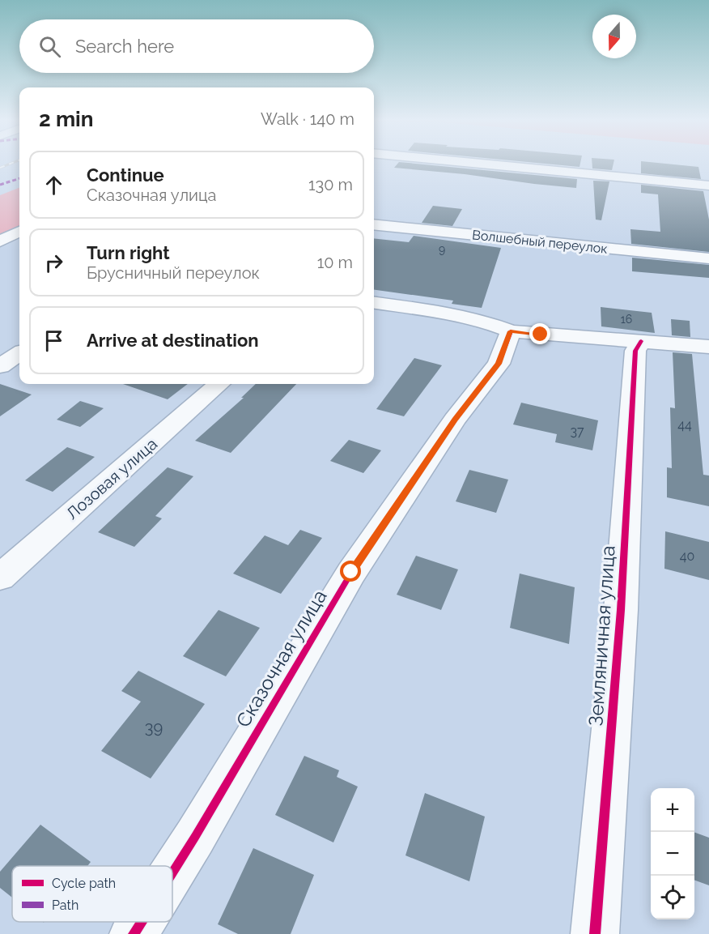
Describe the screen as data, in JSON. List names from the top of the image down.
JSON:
{
  "streets": {
    "street": [
      "Волшебный переулок",
      "Лозовая улица",
      "Земляничная улица",
      "Сказочная улица"
    ]
  },
  "house_numbers": [
    "9",
    "16",
    "44",
    "37",
    "40",
    "39"
  ],
  "legend": ["Cycle path", "Path"],
  "north": "bottom",
  "page": {
    "search": "Search here",
    "heading": ["2 min", "Walk · 140 m"],
    "list": [
      ["Continue", "Сказочная улица", "130 m"],
      ["Turn right", "Брусничный переулок", "10 m"],
      "Arrive at destination"
    ],
    "map_buttons": ["+", "−"]
  }
}
